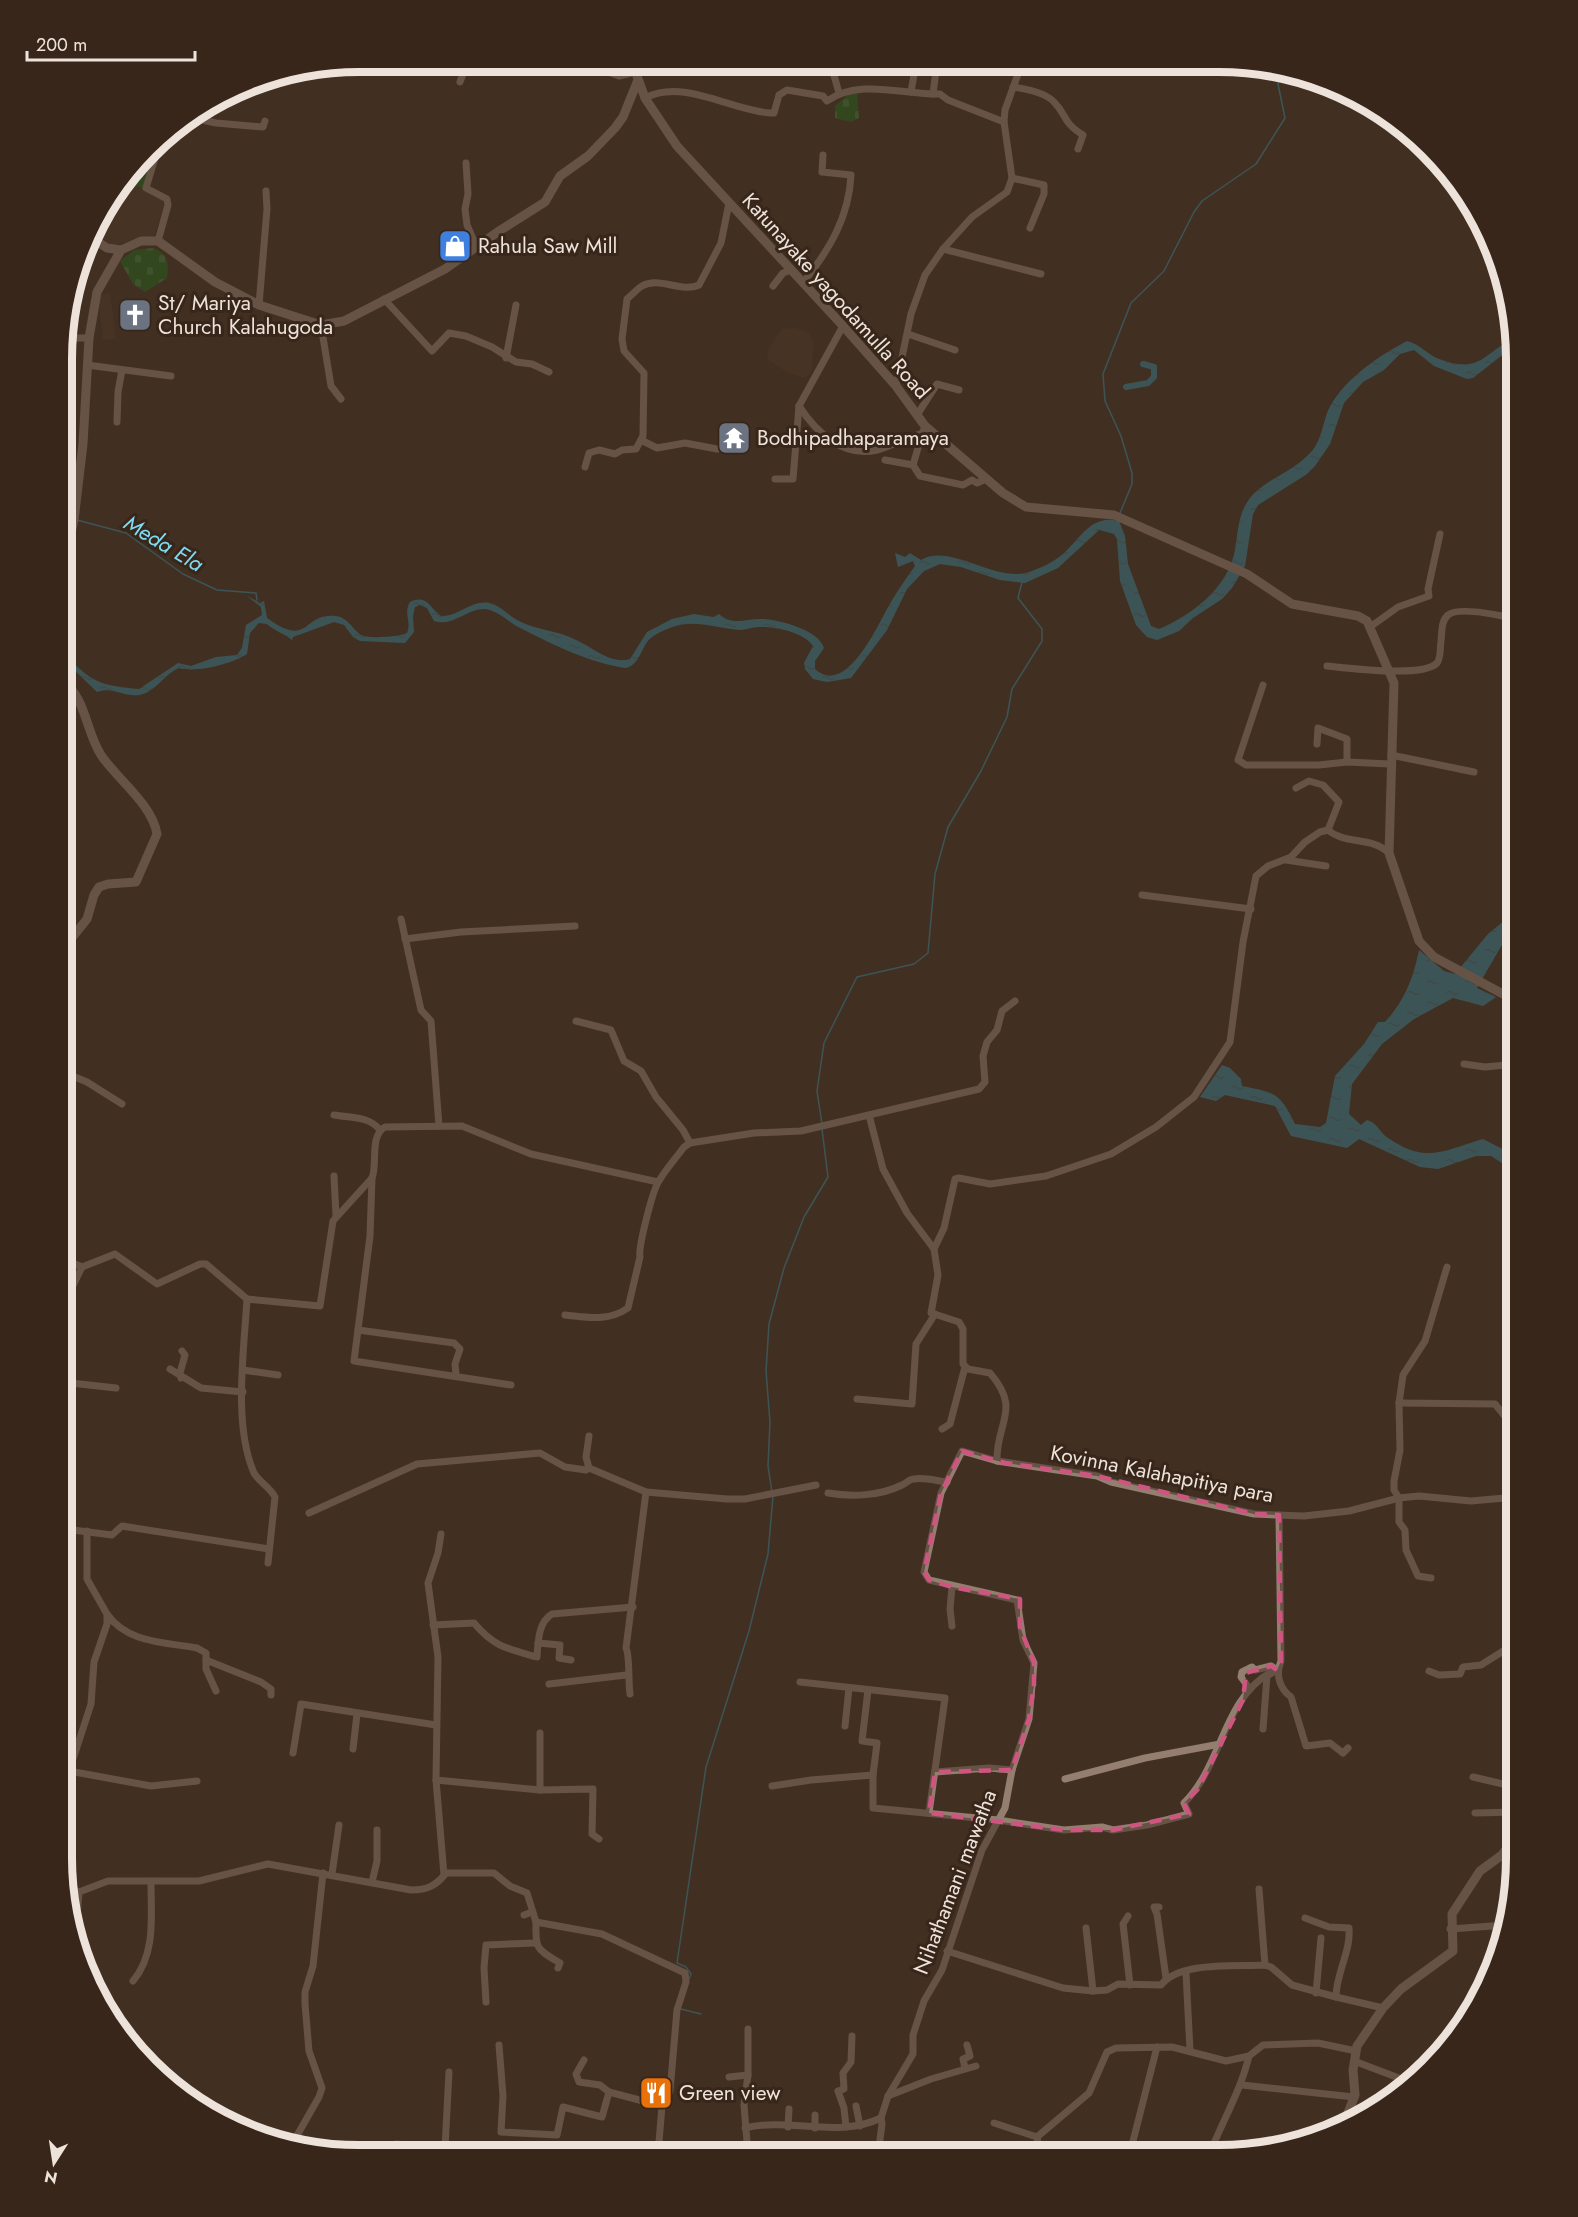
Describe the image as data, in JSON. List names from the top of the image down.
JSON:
{
  "streets": {
    "street": ["Katunayake yagodamulla Road", "Kovinna Kalahapitiya para", "Nihathamani mawatha"]
  },
  "crossings": [
    ["Kovinna Kalahapitiya para", "Nihathamani mawatha"]
  ],
  "water": ["Meda Ela"],
  "places": {
    "shop": ["Rahula Saw Mill"],
    "church": ["St/ Mariya Church Kalahugoda"],
    "temple": ["Bodhipadhaparamaya"],
    "restaurant": ["Green view"]
  },
  "scale_bar": "200 m",
  "north": "bottom"
}
